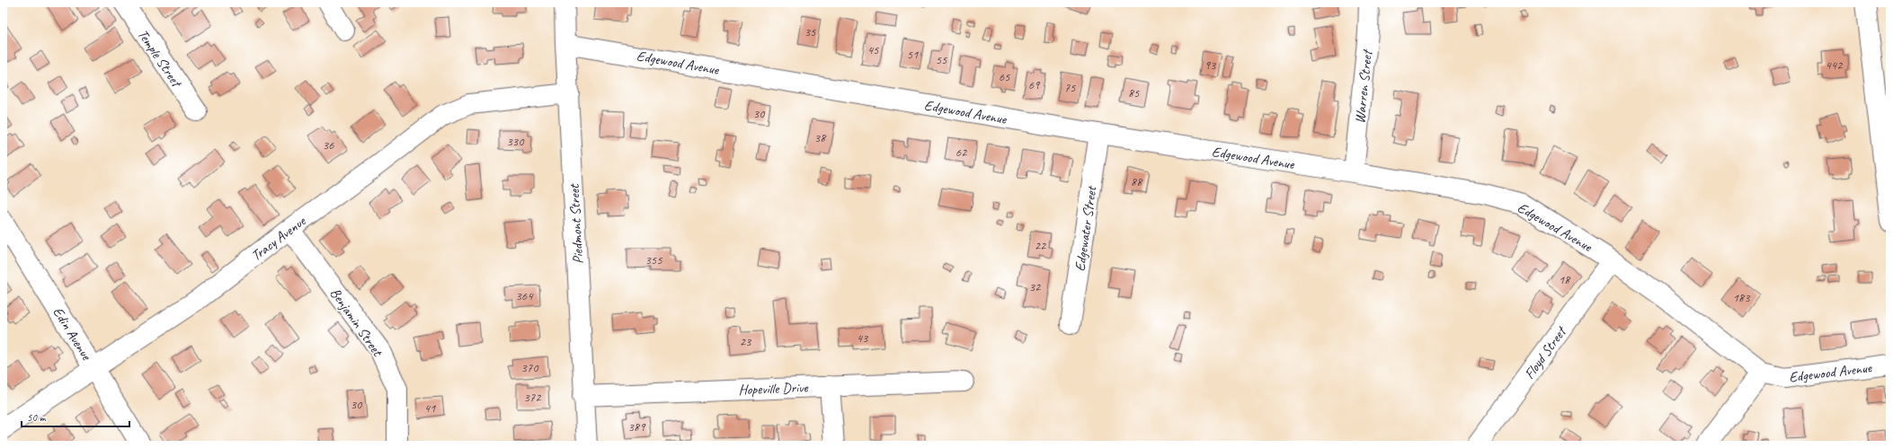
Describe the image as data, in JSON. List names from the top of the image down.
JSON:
{
  "streets": {
    "street": [
      "Temple Street",
      "Edgewood Avenue",
      "Warren Street",
      "Piedmont Street",
      "Edgewater Street",
      "Tracy Avenue",
      "Benjamin Street",
      "Edin Avenue",
      "Floyd Street",
      "Hopeville Drive"
    ]
  },
  "crossings": [
    ["Edgewood Avenue", "Warren Street"],
    ["Edgewood Avenue", "Piedmont Street"],
    ["Edgewood Avenue", "Edgewater Street"],
    ["Edgewood Avenue", "Floyd Street"],
    ["Piedmont Street", "Tracy Avenue"],
    ["Piedmont Street", "Hopeville Drive"],
    ["Tracy Avenue", "Benjamin Street"],
    ["Tracy Avenue", "Edin Avenue"]
  ],
  "house_numbers": [
    "35",
    "45",
    "51",
    "55",
    "93",
    "442",
    "65",
    "69",
    "75",
    "85",
    "30",
    "38",
    "330",
    "36",
    "62",
    "88",
    "22",
    "355",
    "18",
    "32",
    "364",
    "183",
    "43",
    "23",
    "370",
    "372",
    "30",
    "41",
    "389"
  ],
  "scale_bar": "50 m"
}
